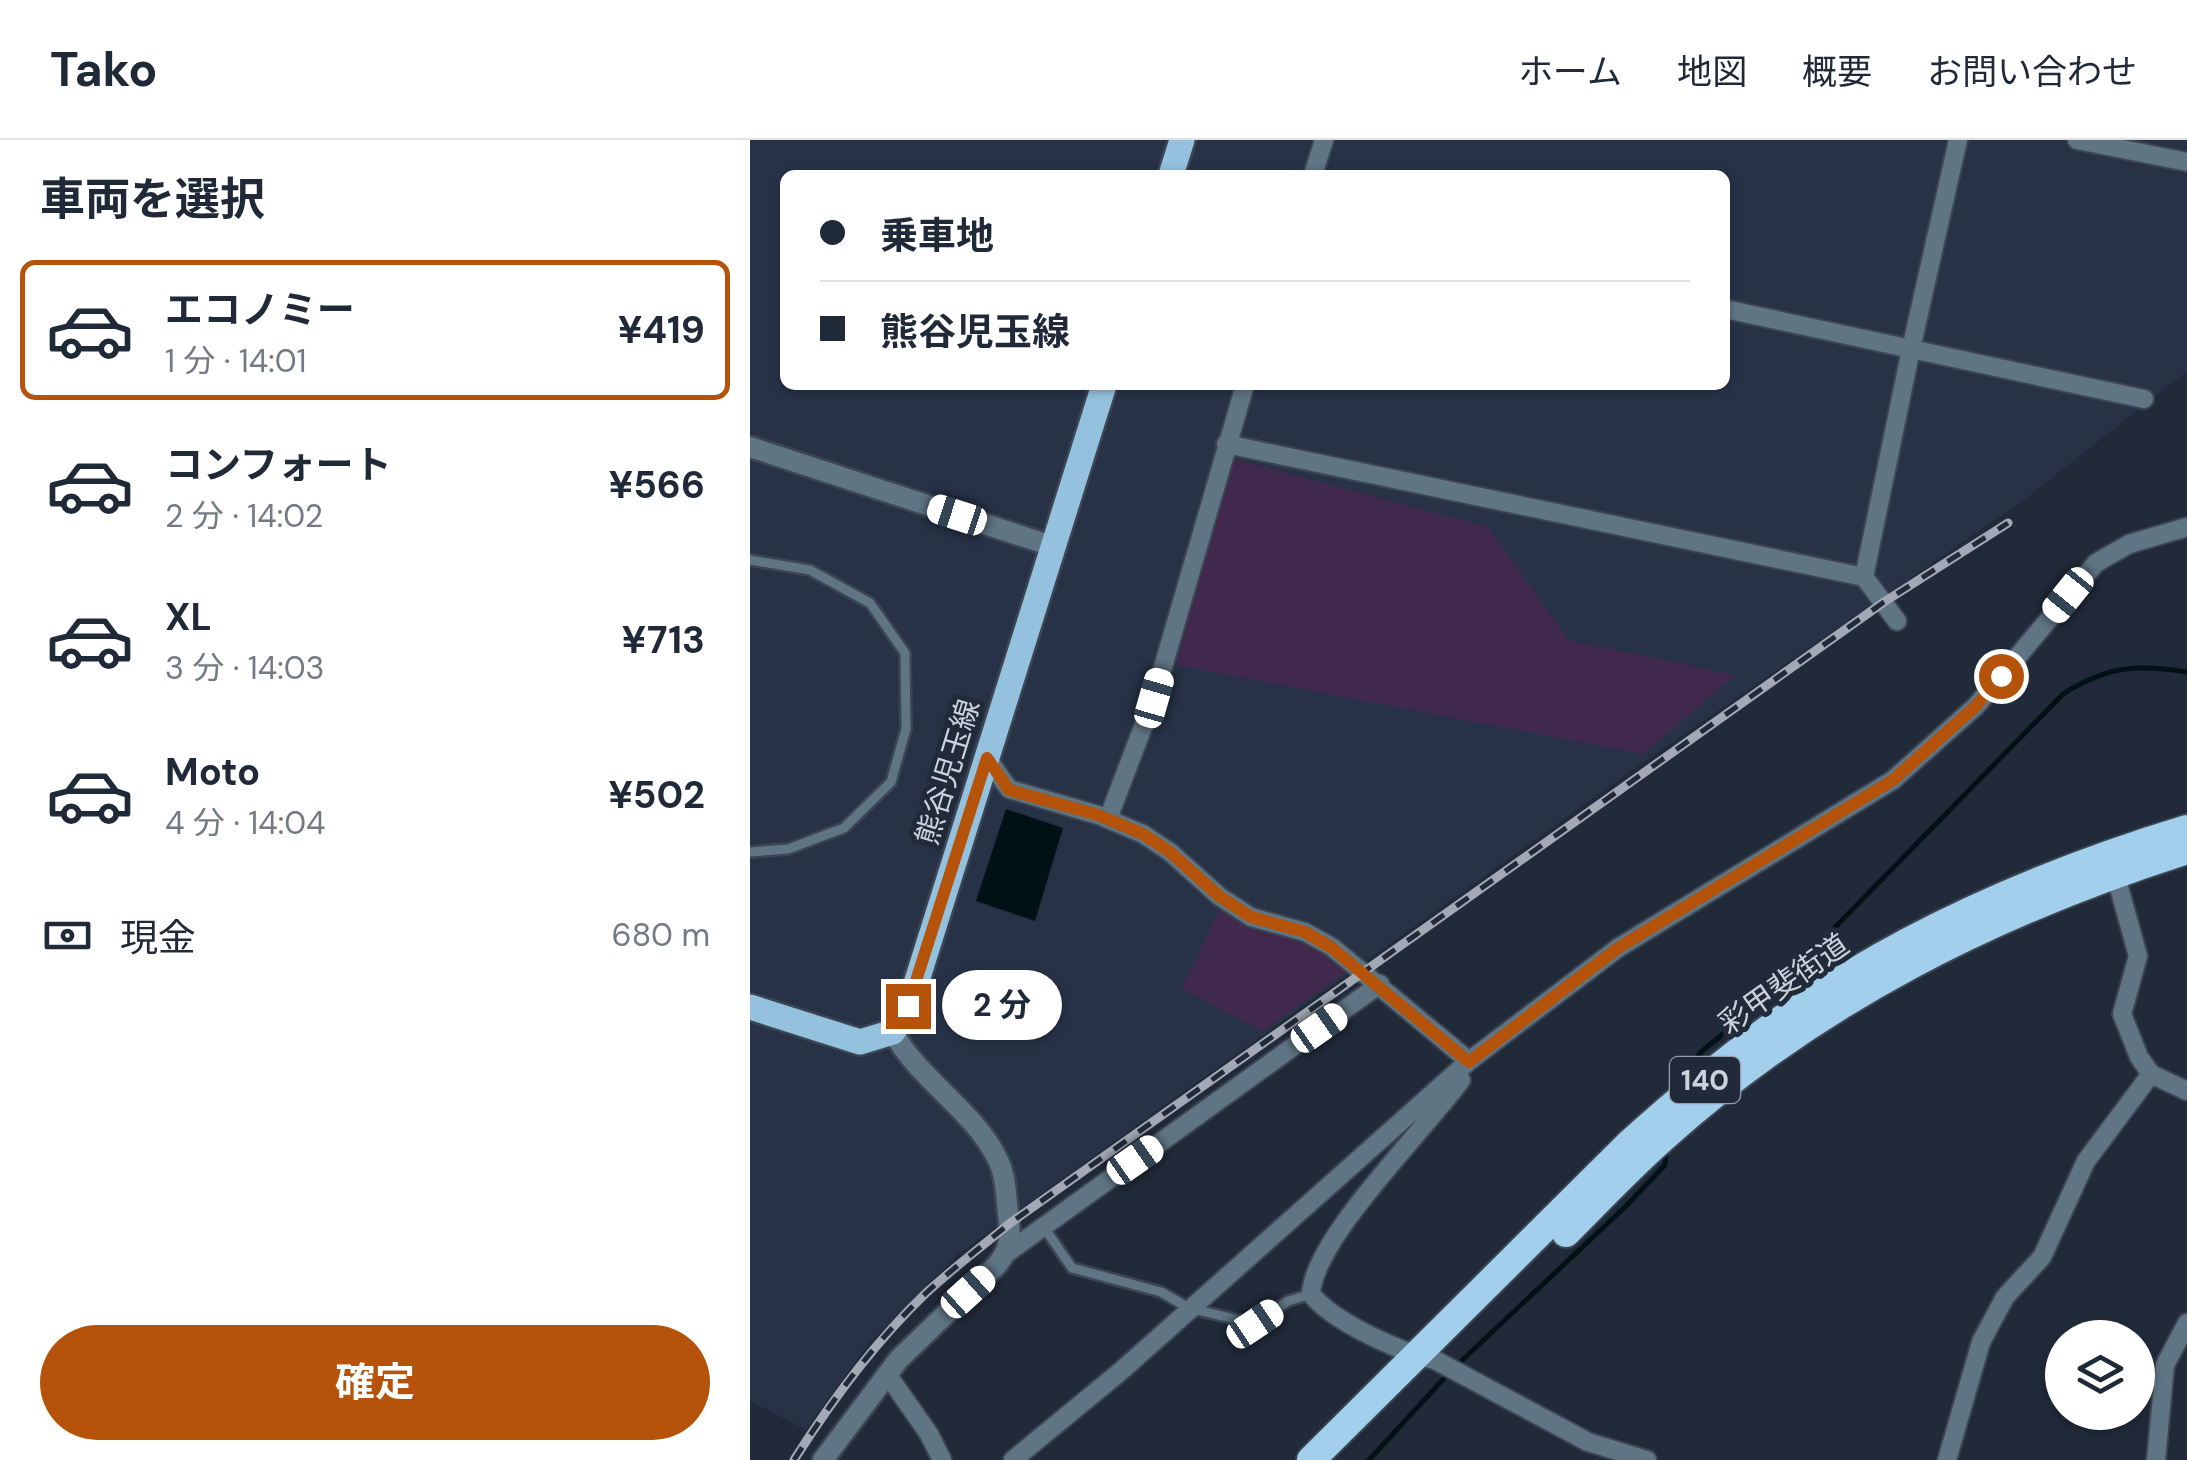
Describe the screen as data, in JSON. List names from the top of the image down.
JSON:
{
  "streets": {
    "highway": ["彩甲斐街道", "140"],
    "main road": ["熊谷児玉線"]
  },
  "page": {
    "header": "Tako",
    "nav": [
      "ホーム",
      "地図",
      "概要",
      "お問い合わせ"
    ],
    "heading": "車両を選択",
    "banner": ["乗車地", "熊谷児玉線"],
    "list": [
      {
        "name": "エコノミー",
        "note": "1 分 · 14:01",
        "value": "¥419"
      },
      {
        "name": "コンフォート",
        "note": "2 分 · 14:02",
        "value": "¥566"
      },
      {
        "name": "XL",
        "note": "3 分 · 14:03",
        "value": "¥713"
      },
      {
        "name": "Moto",
        "note": "4 分 · 14:04",
        "value": "¥502"
      }
    ],
    "pay": ["現金", "680 m"],
    "bubble": "2 分",
    "buttons": "確定"
  }
}
